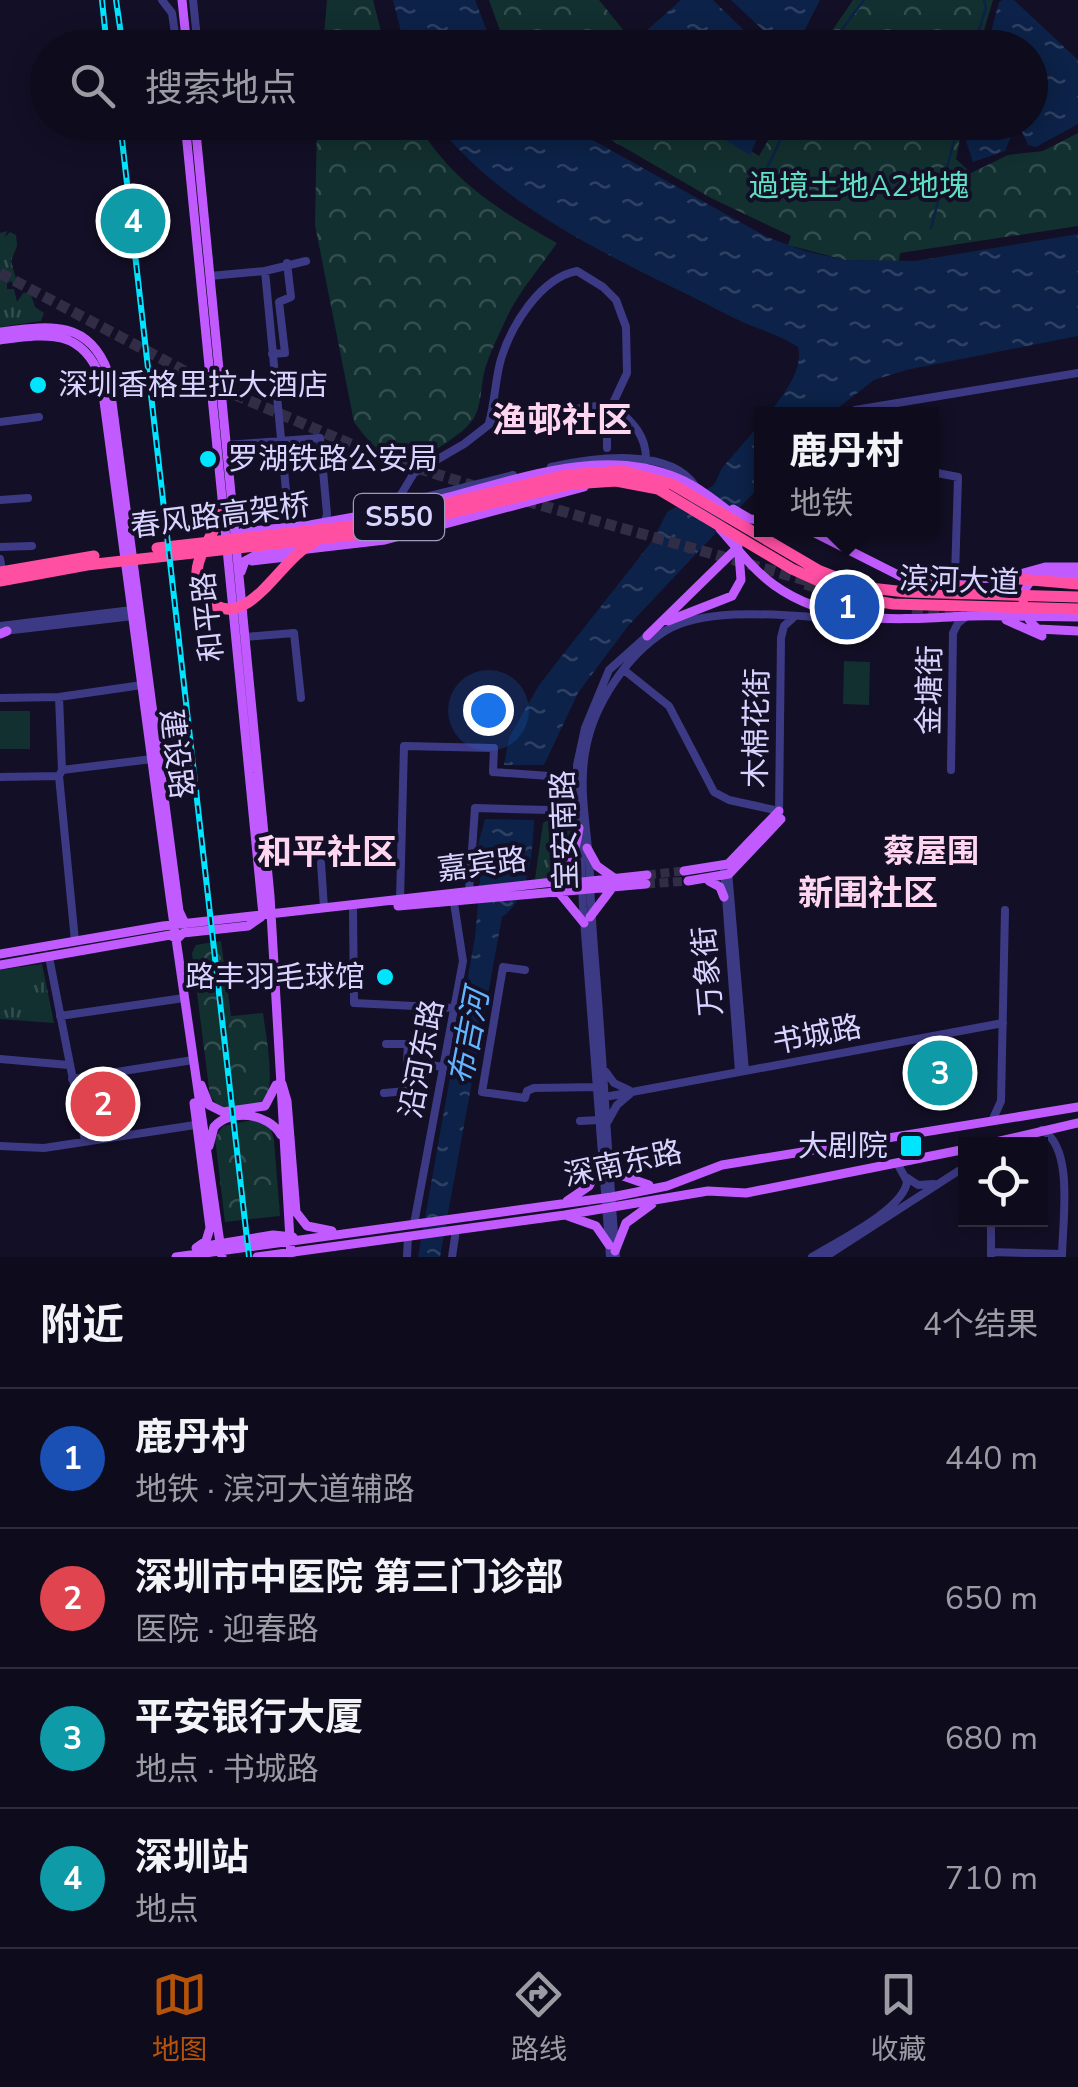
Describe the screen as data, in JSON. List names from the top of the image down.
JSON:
{
  "streets": {
    "highway": ["春风路高架桥", "S550", "滨河大道"],
    "main road": [
      "和平路",
      "建设路",
      "嘉宾路",
      "深南东路"
    ],
    "street": [
      "金塘街",
      "木棉花街",
      "宝安南路",
      "万象街",
      "书城路",
      "沿河东路"
    ]
  },
  "crossings": [
    ["春风路高架桥", "S550"],
    ["S550", "滨河大道"],
    ["和平路", "嘉宾路"],
    ["木棉花街", "宝安南路"],
    ["建设路", "嘉宾路"],
    ["宝安南路", "嘉宾路"],
    ["宝安南路", "书城路"],
    ["宝安南路", "深南东路"],
    ["嘉宾路", "沿河东路"],
    ["万象街", "书城路"],
    ["沿河东路", "深南东路"]
  ],
  "districts": [
    "渔邨社区",
    "蔡屋围",
    "和平社区",
    "新围社区"
  ],
  "water": ["布吉河"],
  "parks": ["過境土地A2地塊"],
  "places": {
    "other": ["深圳香格里拉大酒店", "罗湖铁路公安局", "路丰羽毛球馆"],
    "transit": ["大剧院"]
  },
  "page": {
    "search": "搜索地点",
    "pins": [
      "4",
      "1",
      "3",
      "2"
    ],
    "popup": ["鹿丹村", "地铁"],
    "heading": ["附近", "4个结果"],
    "list": [
      {
        "mark": "1",
        "name": "鹿丹村",
        "note": "地铁 · 滨河大道辅路",
        "value": "440 m"
      },
      {
        "mark": "2",
        "name": "深圳市中医院 第三门诊部",
        "note": "医院 · 迎春路",
        "value": "650 m"
      },
      {
        "mark": "3",
        "name": "平安银行大厦",
        "note": "地点 · 书城路",
        "value": "680 m"
      },
      {
        "mark": "4",
        "name": "深圳站",
        "note": "地点",
        "value": "710 m"
      }
    ],
    "nav": ["地图", "路线", "收藏"]
  }
}
